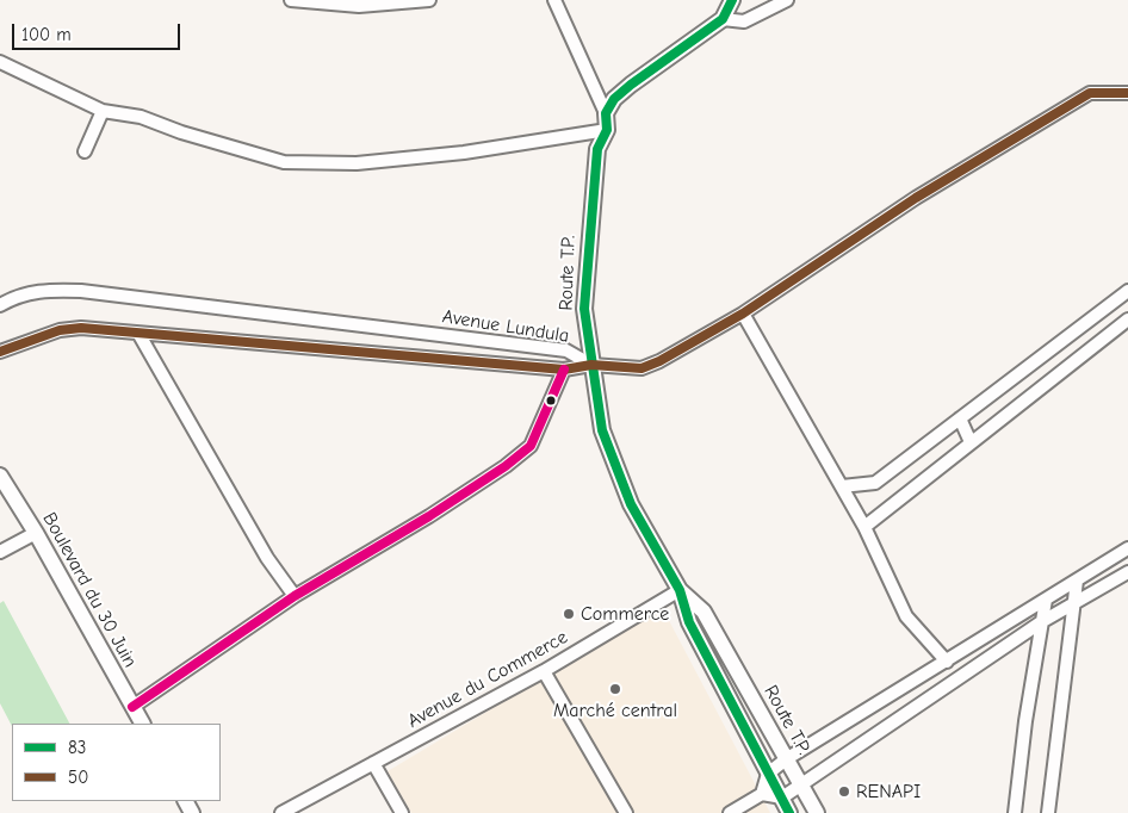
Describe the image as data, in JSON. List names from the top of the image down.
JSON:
{
  "streets": {
    "street": [
      "Route T.P.",
      "Avenue Lundula",
      "Boulevard du 30 Juin",
      "Avenue du Commerce"
    ]
  },
  "crossings": [
    ["Route T.P.", "Avenue Lundula"],
    ["Route T.P.", "Avenue du Commerce"]
  ],
  "places": ["Commerce", "Marché central", "RENAPI"],
  "lines": ["transit line 83", "transit line 50"],
  "legend": ["83", "50"],
  "scale_bar": "100 m"
}
